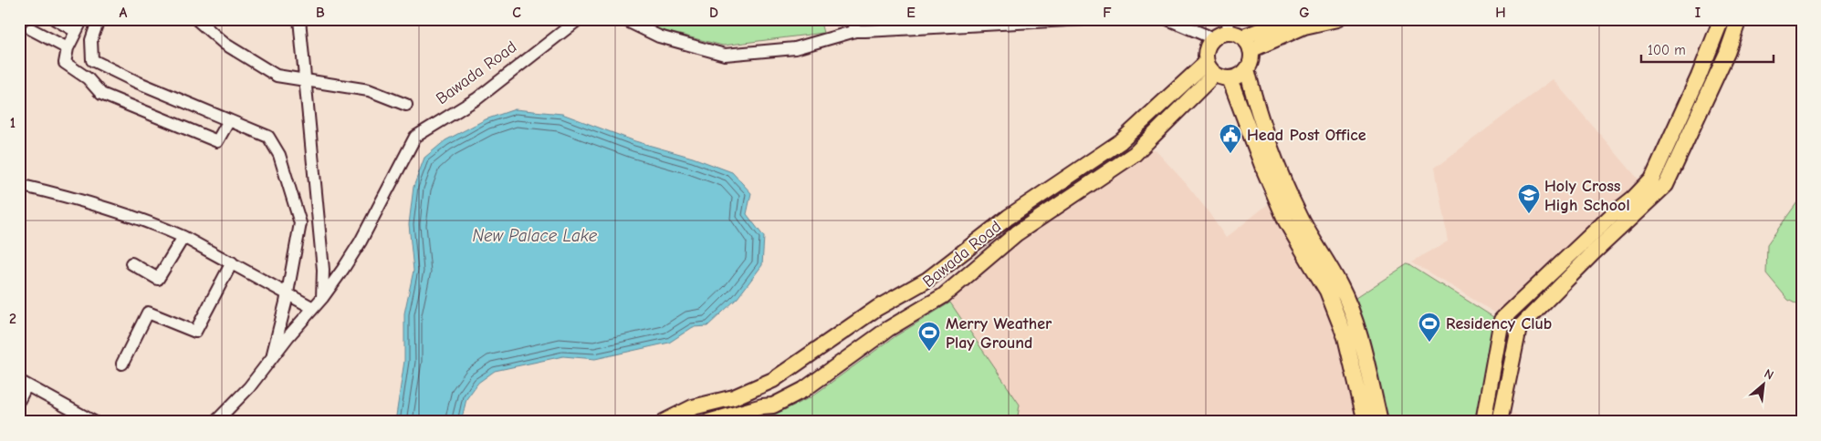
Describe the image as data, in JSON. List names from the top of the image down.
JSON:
{
  "streets": {
    "main road": ["Bawada Road"]
  },
  "water": ["New Palace Lake"],
  "places": {
    "public building": ["Head Post Office"],
    "school or university": ["Holy Cross High School"],
    "sports": ["Residency Club", "Merry Weather Play Ground"]
  },
  "scale_bar": "100 m",
  "north": "top right",
  "grid": {
    "columns": [
      "A",
      "B",
      "C",
      "D",
      "E",
      "F",
      "G",
      "H",
      "I"
    ],
    "rows": ["1", "2"]
  }
}
